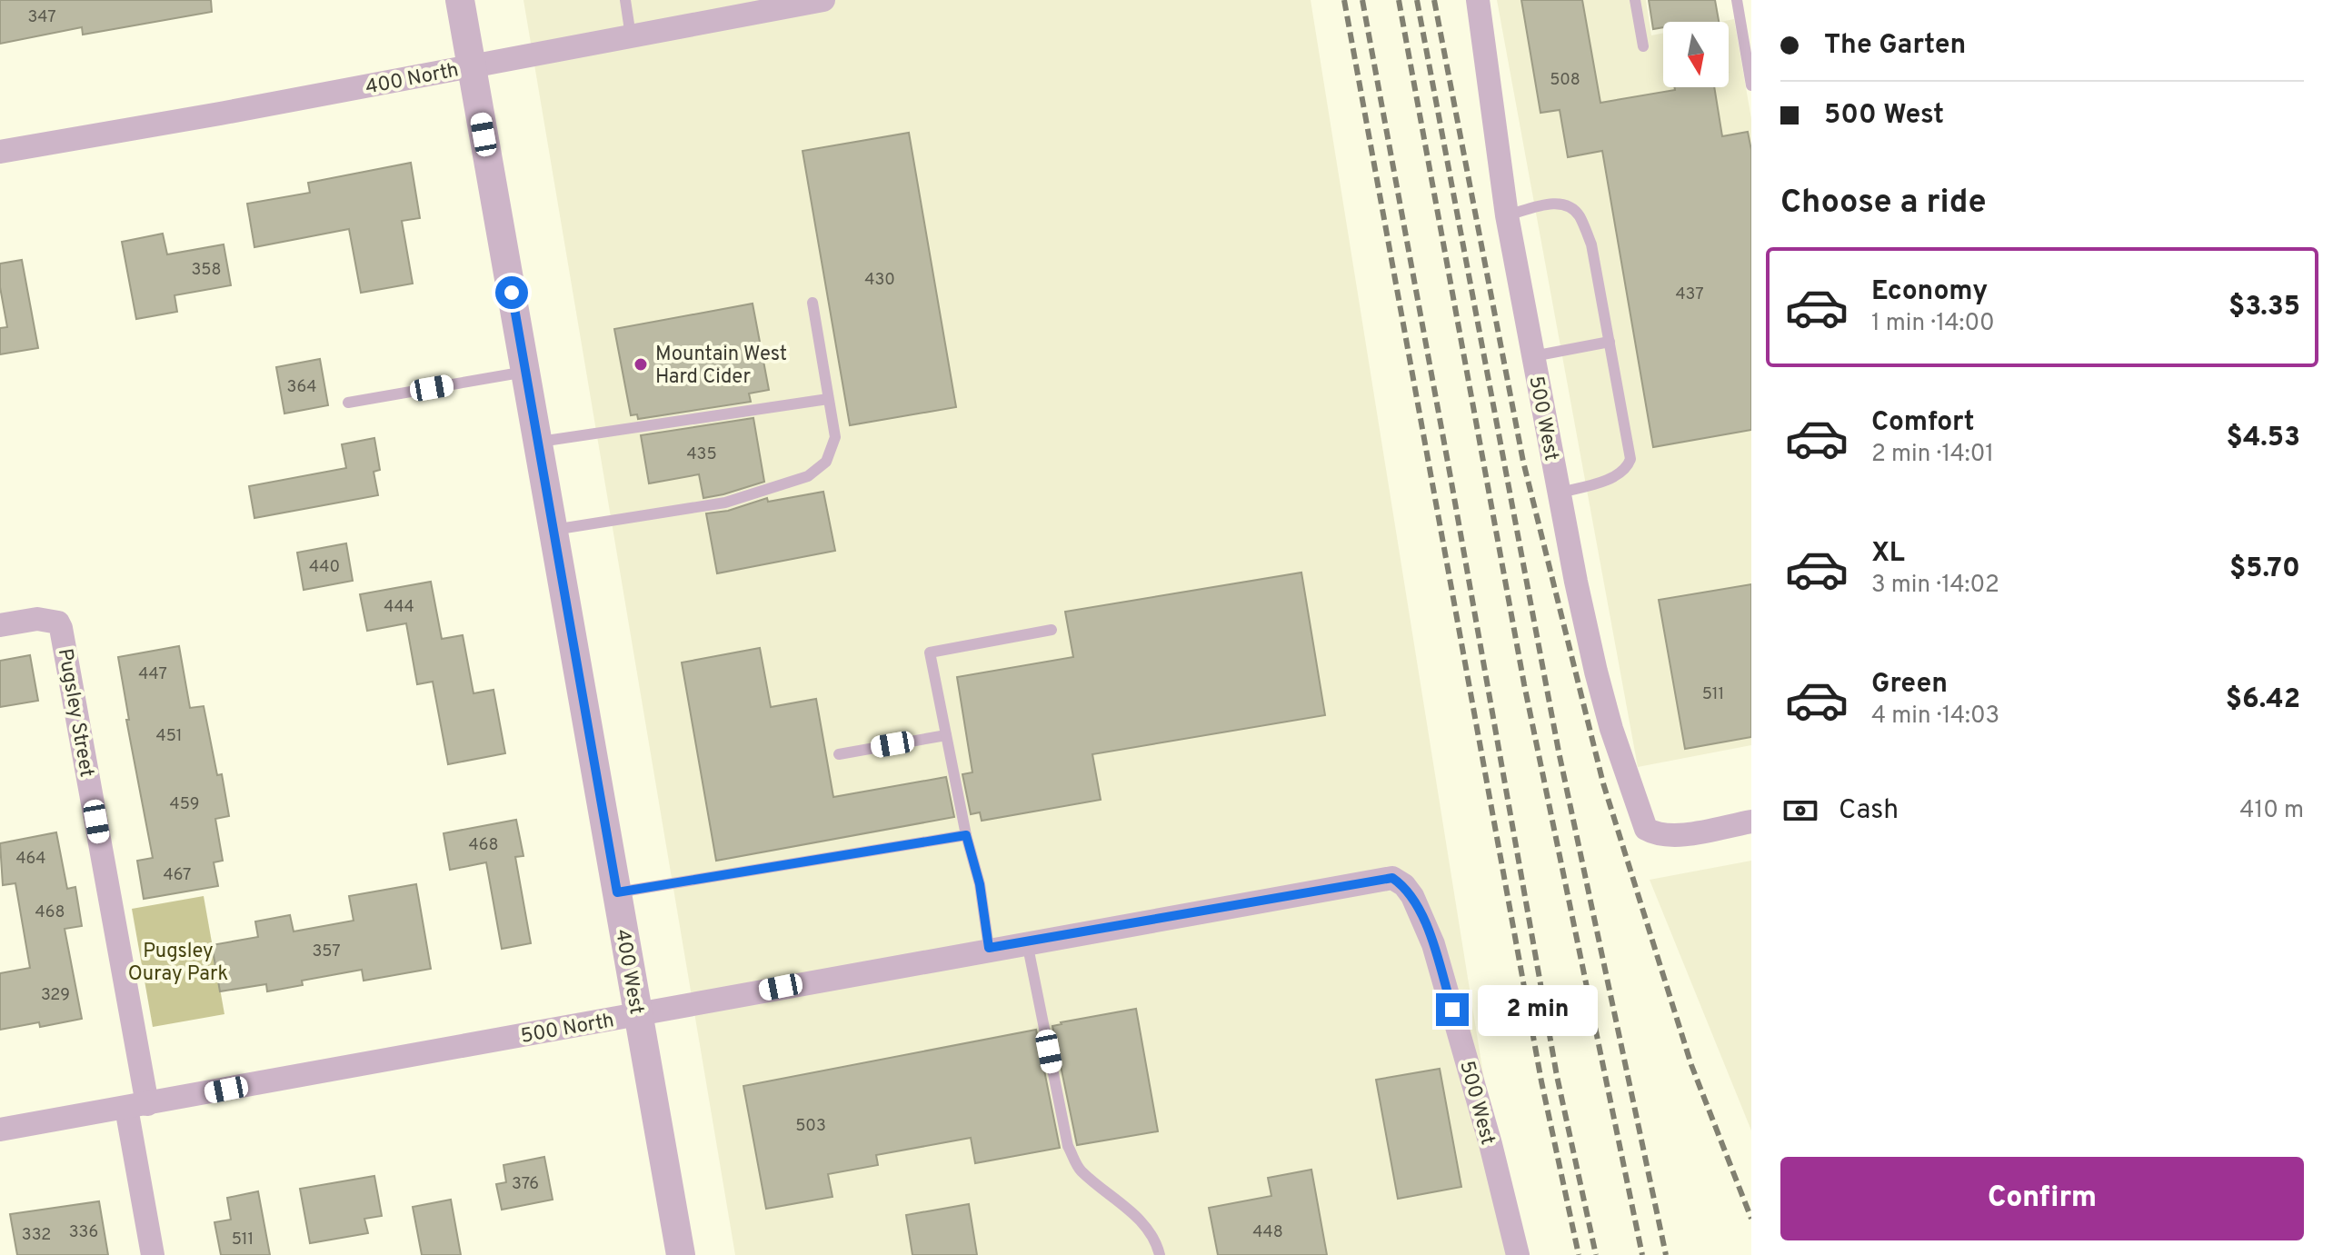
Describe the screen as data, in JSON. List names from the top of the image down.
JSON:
{
  "streets": {
    "street": [
      "400 North",
      "500 West",
      "Pugsley Street",
      "400 West",
      "500 North"
    ]
  },
  "crossings": [
    ["400 North", "400 West"],
    ["500 West", "500 North"],
    ["Pugsley Street", "500 North"],
    ["400 West", "500 North"]
  ],
  "parks": ["Pugsley Ouray Park"],
  "places": ["Mountain West Hard Cider"],
  "house_numbers": [
    "347",
    "508",
    "358",
    "430",
    "437",
    "364",
    "435",
    "440",
    "444",
    "447",
    "511",
    "451",
    "459",
    "468",
    "464",
    "467",
    "468",
    "357",
    "329",
    "503",
    "376",
    "336",
    "448",
    "332",
    "511"
  ],
  "north": "bottom",
  "page": {
    "banner": ["The Garten", "500 West"],
    "heading": "Choose a ride",
    "list": [
      {
        "name": "Economy",
        "note": "1 min · 14:00",
        "value": "$3.35"
      },
      {
        "name": "Comfort",
        "note": "2 min · 14:01",
        "value": "$4.53"
      },
      {
        "name": "XL",
        "note": "3 min · 14:02",
        "value": "$5.70"
      },
      {
        "name": "Green",
        "note": "4 min · 14:03",
        "value": "$6.42"
      }
    ],
    "pay": ["Cash", "410 m"],
    "bubble": "2 min",
    "buttons": "Confirm"
  }
}
